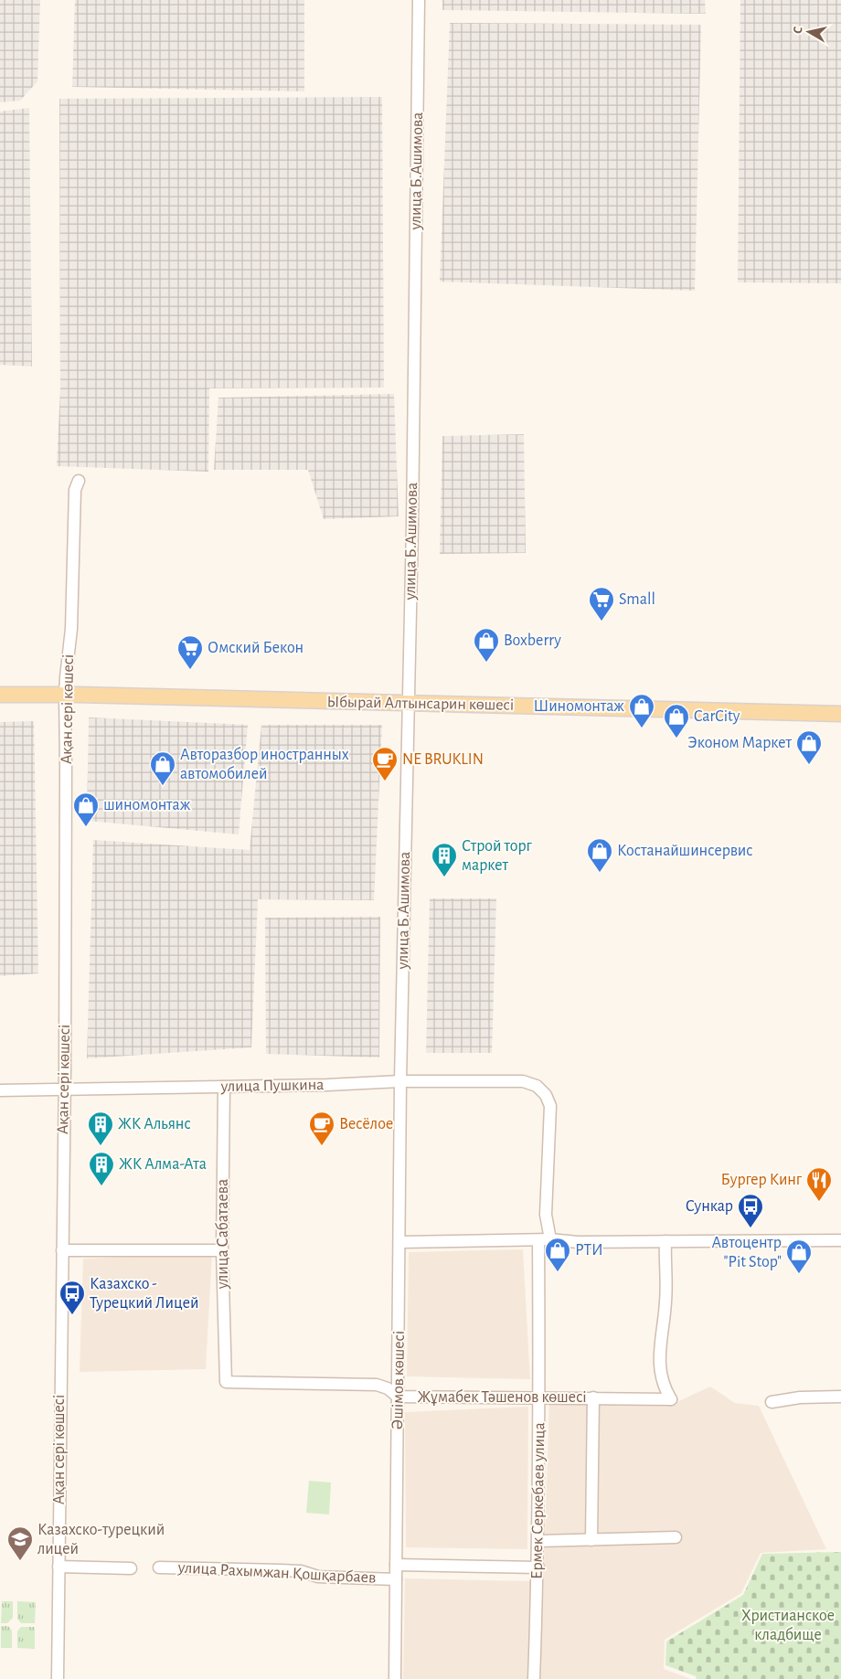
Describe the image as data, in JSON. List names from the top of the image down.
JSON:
{
  "streets": {
    "main road": ["Ыбырай Алтынсарин көшесі"],
    "street": [
      "улица Б.Ашимова",
      "Ақан сері көшесі",
      "улица Пушкина",
      "улица Сабатаева",
      "Әшімов көшесі",
      "Жұмабек Тәшенов көшесі",
      "Ермек Серкебаев улица",
      "улица Рахымжан Қошқарбаев"
    ]
  },
  "crossings": [
    ["улица Б.Ашимова", "Ыбырай Алтынсарин көшесі"],
    ["улица Б.Ашимова", "улица Пушкина"],
    ["улица Б.Ашимова", "Әшімов көшесі"],
    ["Ыбырай Алтынсарин көшесі", "Ақан сері көшесі"],
    ["Ақан сері көшесі", "улица Пушкина"],
    ["улица Пушкина", "улица Сабатаева"],
    ["улица Пушкина", "Әшімов көшесі"],
    ["улица Пушкина", "Ермек Серкебаев улица"],
    ["улица Сабатаева", "Жұмабек Тәшенов көшесі"],
    ["Әшімов көшесі", "Жұмабек Тәшенов көшесі"],
    ["Әшімов көшесі", "улица Рахымжан Қошқарбаев"],
    ["Жұмабек Тәшенов көшесі", "Ермек Серкебаев улица"],
    ["Ермек Серкебаев улица", "улица Рахымжан Қошқарбаев"]
  ],
  "parks": ["Христианское кладбище"],
  "places": {
    "supermarket": ["Small", "Омский Бекон"],
    "shop": [
      "Boxberry",
      "Шиномонтаж",
      "CarCity",
      "Эконом Маркет",
      "Авторазбор иностранных автомобилей",
      "шиномонтаж",
      "Костанайшинсервис",
      "РТИ",
      "Автоцентр \"Pit Stop\""
    ],
    "cafe": ["NE BRUKLIN", "Весёлое"],
    "building": ["Строй торг маркет", "ЖК Альянс", "ЖК Алма-Ата"],
    "restaurant": ["Бургер Кинг"],
    "bus stop": ["Сункар", "Казахско - Турецкий Лицей"],
    "school or university": ["Казахско-турецкий лицей"]
  },
  "north": "left"
}
